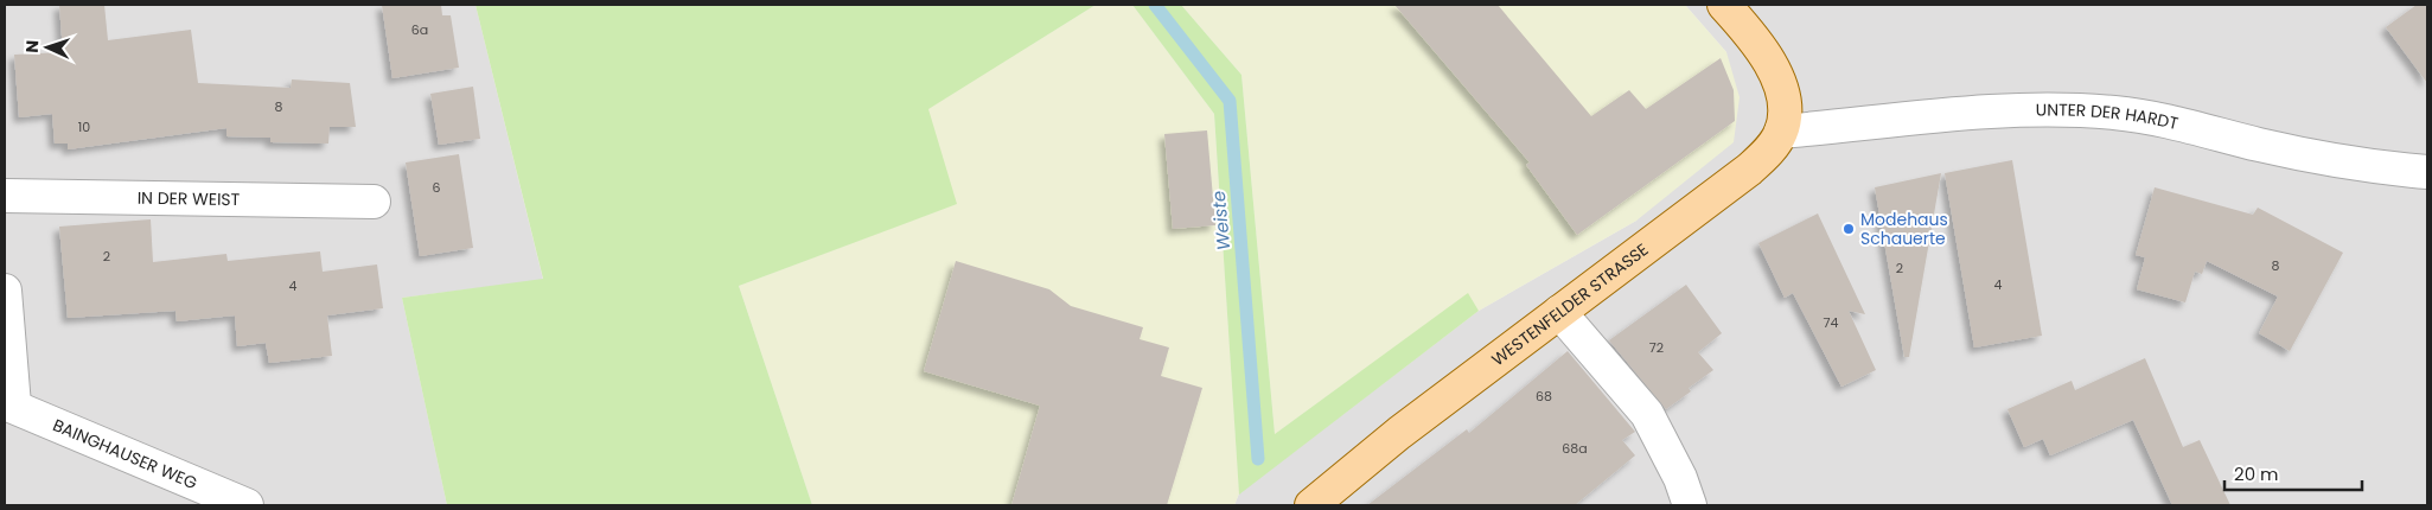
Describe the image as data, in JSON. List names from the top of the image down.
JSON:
{
  "streets": {
    "main road": ["WESTENFELDER STRASSE"],
    "street": ["UNTER DER HARDT", "IN DER WEIST", "BAINGHAUSER WEG"]
  },
  "crossings": [
    ["UNTER DER HARDT", "WESTENFELDER STRASSE"]
  ],
  "water": ["Weiste"],
  "places": ["Modehaus Schauerte"],
  "house_numbers": [
    "6a",
    "8",
    "10",
    "6",
    "2",
    "8",
    "2",
    "4",
    "4",
    "74",
    "72",
    "68",
    "68a"
  ],
  "scale_bar": "20 m",
  "north": "left"
}
